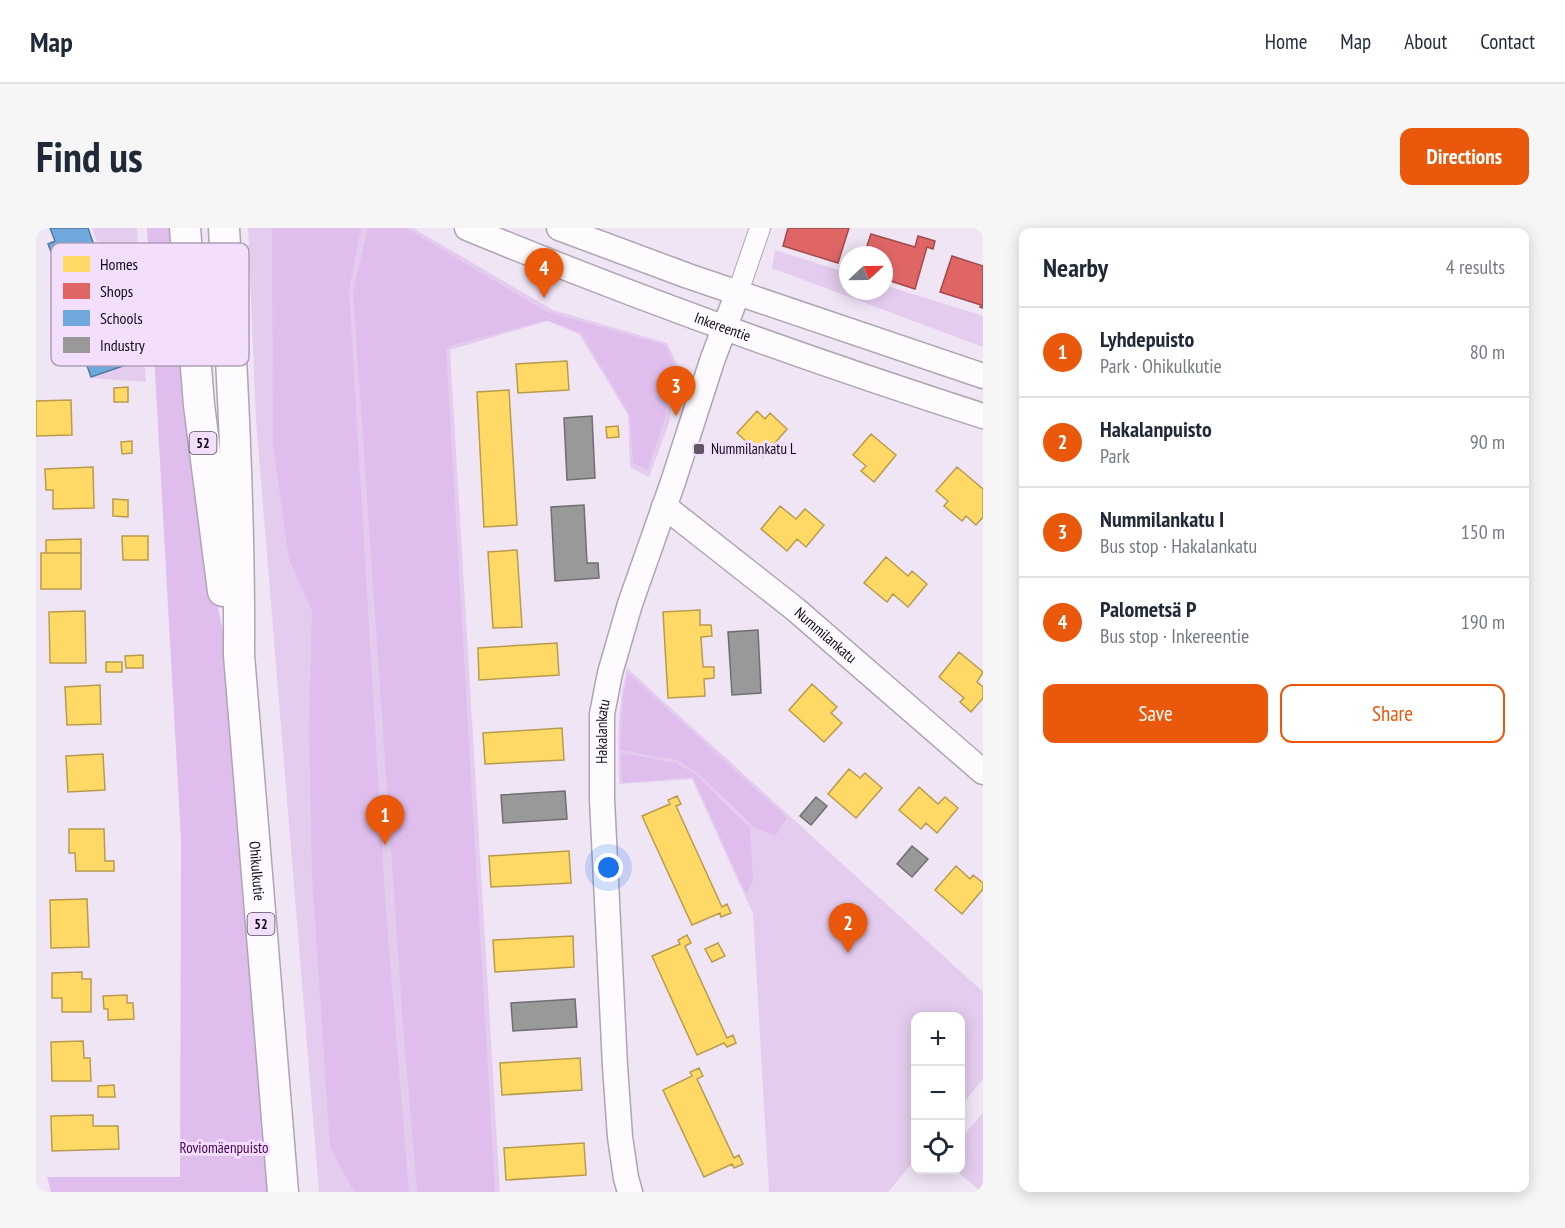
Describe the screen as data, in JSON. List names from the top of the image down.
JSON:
{
  "streets": {
    "main road": ["52", "Ohikulkutie"],
    "street": ["Inkereentie", "Nummilankatu", "Hakalankatu"]
  },
  "crossings": [
    ["Inkereentie", "Hakalankatu"],
    ["Nummilankatu", "Hakalankatu"]
  ],
  "parks": ["Roviomäenpuisto"],
  "places": {
    "transit": ["Nummilankatu L"]
  },
  "legend": [
    "Homes",
    "Shops",
    "Schools",
    "Industry"
  ],
  "north": "right",
  "page": {
    "header": "Map",
    "nav": [
      "Home",
      "Map",
      "About",
      "Contact"
    ],
    "buttons": [
      "Directions",
      ["Save", "Share"]
    ],
    "title": "Find us",
    "heading": ["Nearby", "4 results"],
    "pins": [
      "4",
      "3",
      "1",
      "2"
    ],
    "list": [
      {
        "mark": "1",
        "name": "Lyhdepuisto",
        "note": "Park · Ohikulkutie",
        "value": "80 m"
      },
      {
        "mark": "2",
        "name": "Hakalanpuisto",
        "note": "Park",
        "value": "90 m"
      },
      {
        "mark": "3",
        "name": "Nummilankatu I",
        "note": "Bus stop · Hakalankatu",
        "value": "150 m"
      },
      {
        "mark": "4",
        "name": "Palometsä P",
        "note": "Bus stop · Inkereentie",
        "value": "190 m"
      }
    ],
    "map_buttons": ["+", "−"]
  }
}
